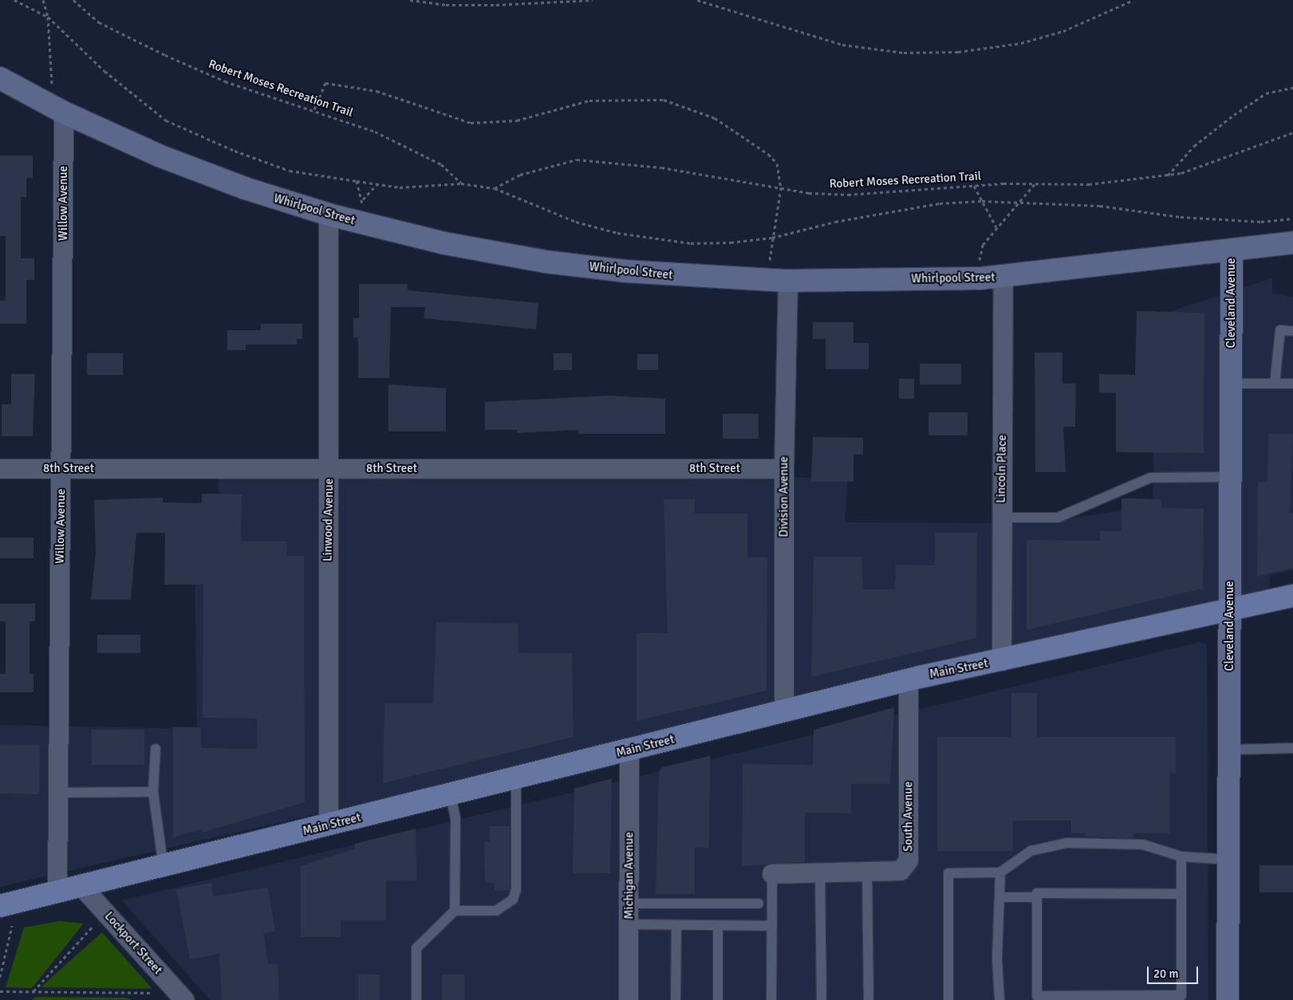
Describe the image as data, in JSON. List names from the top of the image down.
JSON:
{
  "streets": {
    "main road": ["Main Street"],
    "street": [
      "Willow Avenue",
      "Whirlpool Street",
      "Cleveland Avenue",
      "8th Street",
      "Lincoln Place",
      "Division Avenue",
      "Linwood Avenue",
      "South Avenue",
      "Michigan Avenue",
      "Lockport Street"
    ],
    "path": ["Robert Moses Recreation Trail"]
  },
  "crossings": [
    ["Willow Avenue", "Whirlpool Street"],
    ["Willow Avenue", "8th Street"],
    ["Willow Avenue", "Main Street"],
    ["Whirlpool Street", "Cleveland Avenue"],
    ["Whirlpool Street", "Lincoln Place"],
    ["Whirlpool Street", "Division Avenue"],
    ["Whirlpool Street", "Linwood Avenue"],
    ["Cleveland Avenue", "Main Street"],
    ["8th Street", "Division Avenue"],
    ["8th Street", "Linwood Avenue"],
    ["Lincoln Place", "Main Street"],
    ["Division Avenue", "Main Street"],
    ["Linwood Avenue", "Main Street"],
    ["Main Street", "South Avenue"],
    ["Main Street", "Michigan Avenue"],
    ["Main Street", "Lockport Street"]
  ],
  "scale_bar": "20 m"
}
